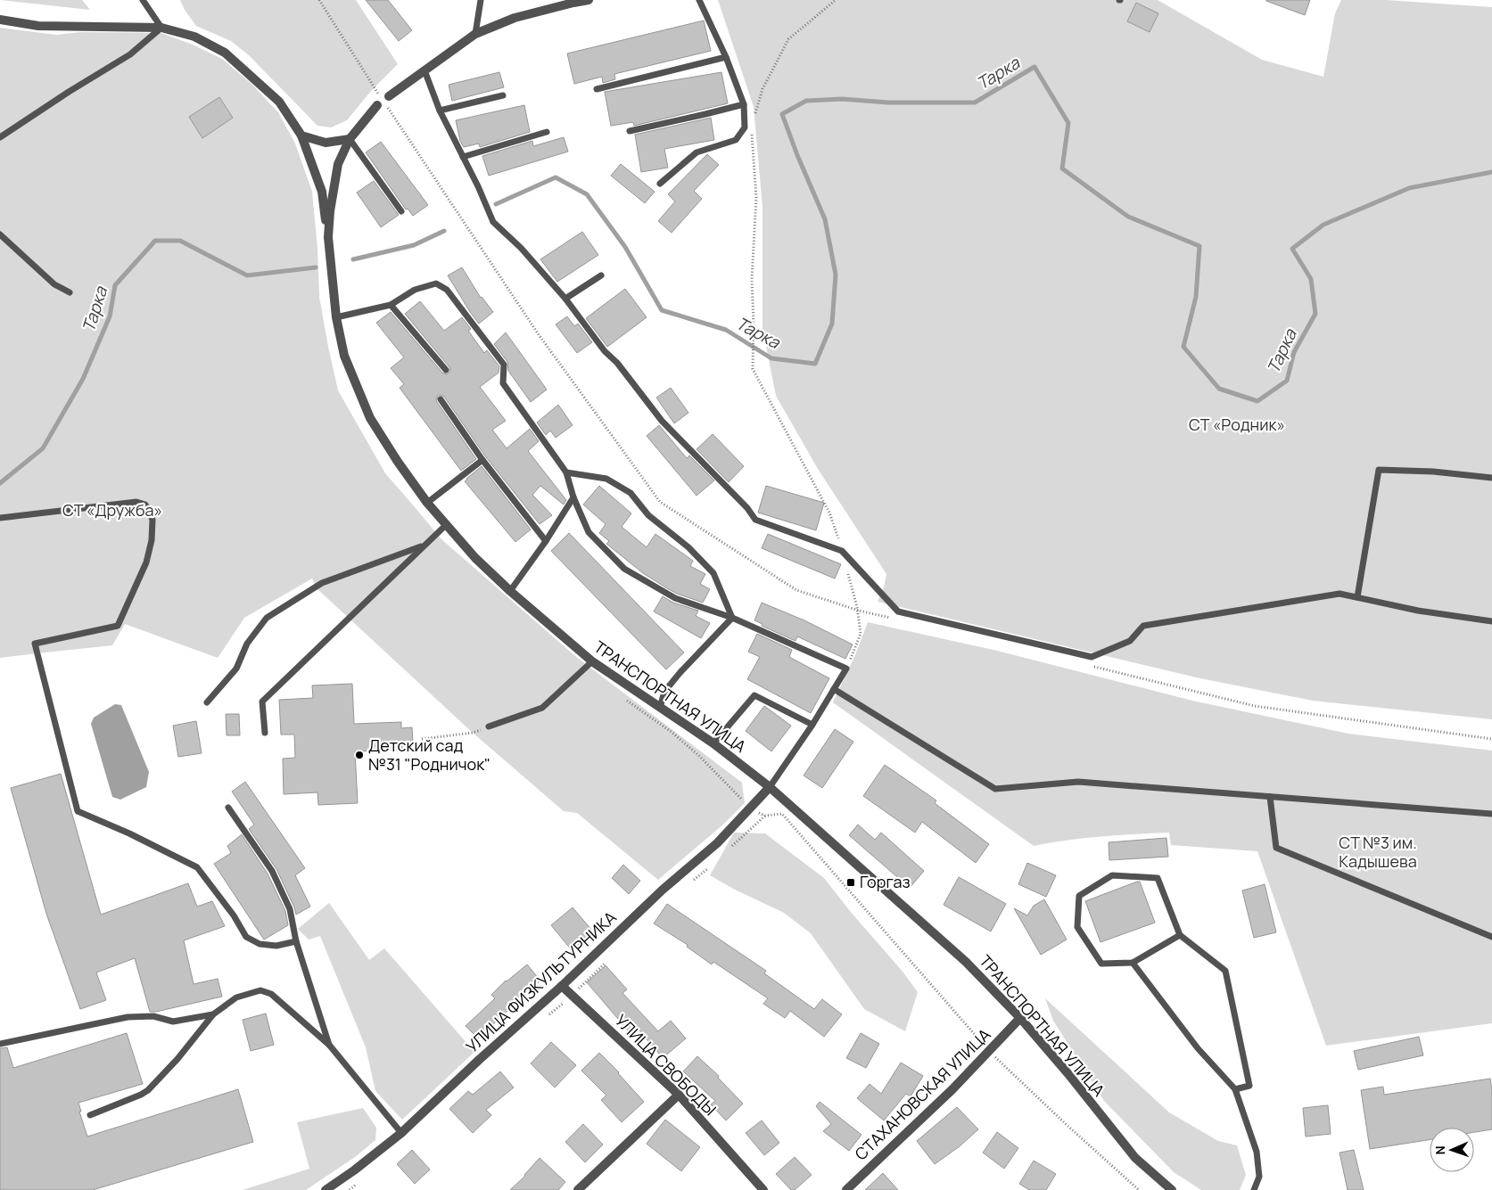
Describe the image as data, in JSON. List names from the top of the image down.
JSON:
{
  "streets": {
    "street": [
      "ТРАНСПОРТНАЯ УЛИЦА",
      "УЛИЦА ФИЗКУЛЬТУРНИКА",
      "УЛИЦА СВОБОДЫ",
      "СТАХАНОВСКАЯ УЛИЦА"
    ]
  },
  "crossings": [
    ["ТРАНСПОРТНАЯ УЛИЦА", "УЛИЦА ФИЗКУЛЬТУРНИКА"],
    ["ТРАНСПОРТНАЯ УЛИЦА", "СТАХАНОВСКАЯ УЛИЦА"],
    ["УЛИЦА ФИЗКУЛЬТУРНИКА", "УЛИЦА СВОБОДЫ"]
  ],
  "water": ["Тарка"],
  "parks": ["СТ «Родник»", "СТ «Дружба»", "СТ №3 им. Кадышева"],
  "places": {
    "other": ["Детский сад №31 \"Родничок\""],
    "transit": ["Горгаз"]
  },
  "north": "left"
}
